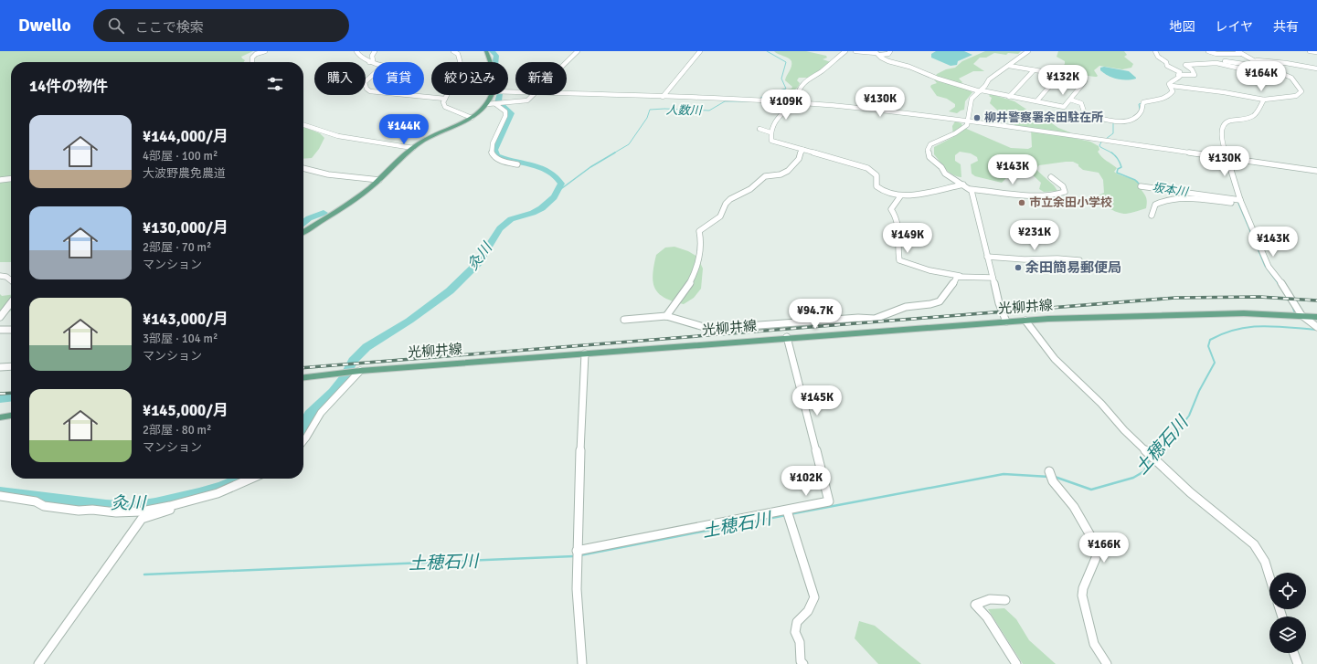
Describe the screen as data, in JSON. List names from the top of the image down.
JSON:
{
  "streets": {
    "main road": ["光柳井線"]
  },
  "water": [
    "人数川",
    "坂本川",
    "灸川",
    "土穂石川"
  ],
  "places": ["柳井警察署余田駐在所", "市立余田小学校", "余田簡易郵便局"],
  "page": {
    "header": "Dwello",
    "search": "ここで検索",
    "nav": ["地図", "レイヤ", "共有"],
    "price": [
      "¥164K",
      "¥132K",
      "¥130K",
      "¥109K",
      "¥144K",
      "¥130K",
      "¥143K",
      "¥231K",
      "¥149K",
      "¥143K",
      "¥94.7K",
      "¥145K",
      "¥102K",
      "¥166K"
    ],
    "chip": [
      "購入",
      "賃貸",
      "絞り込み",
      "新着"
    ],
    "heading": "14件の物件",
    "list": [
      {
        "name": "¥144,000/月",
        "note": "4部屋 · 100 m² · 大波野農免農道"
      },
      {
        "name": "¥130,000/月",
        "note": "2部屋 · 70 m² · マンション"
      },
      {
        "name": "¥143,000/月",
        "note": "3部屋 · 104 m² · マンション"
      },
      {
        "name": "¥145,000/月",
        "note": "2部屋 · 80 m² · マンション"
      }
    ]
  }
}
